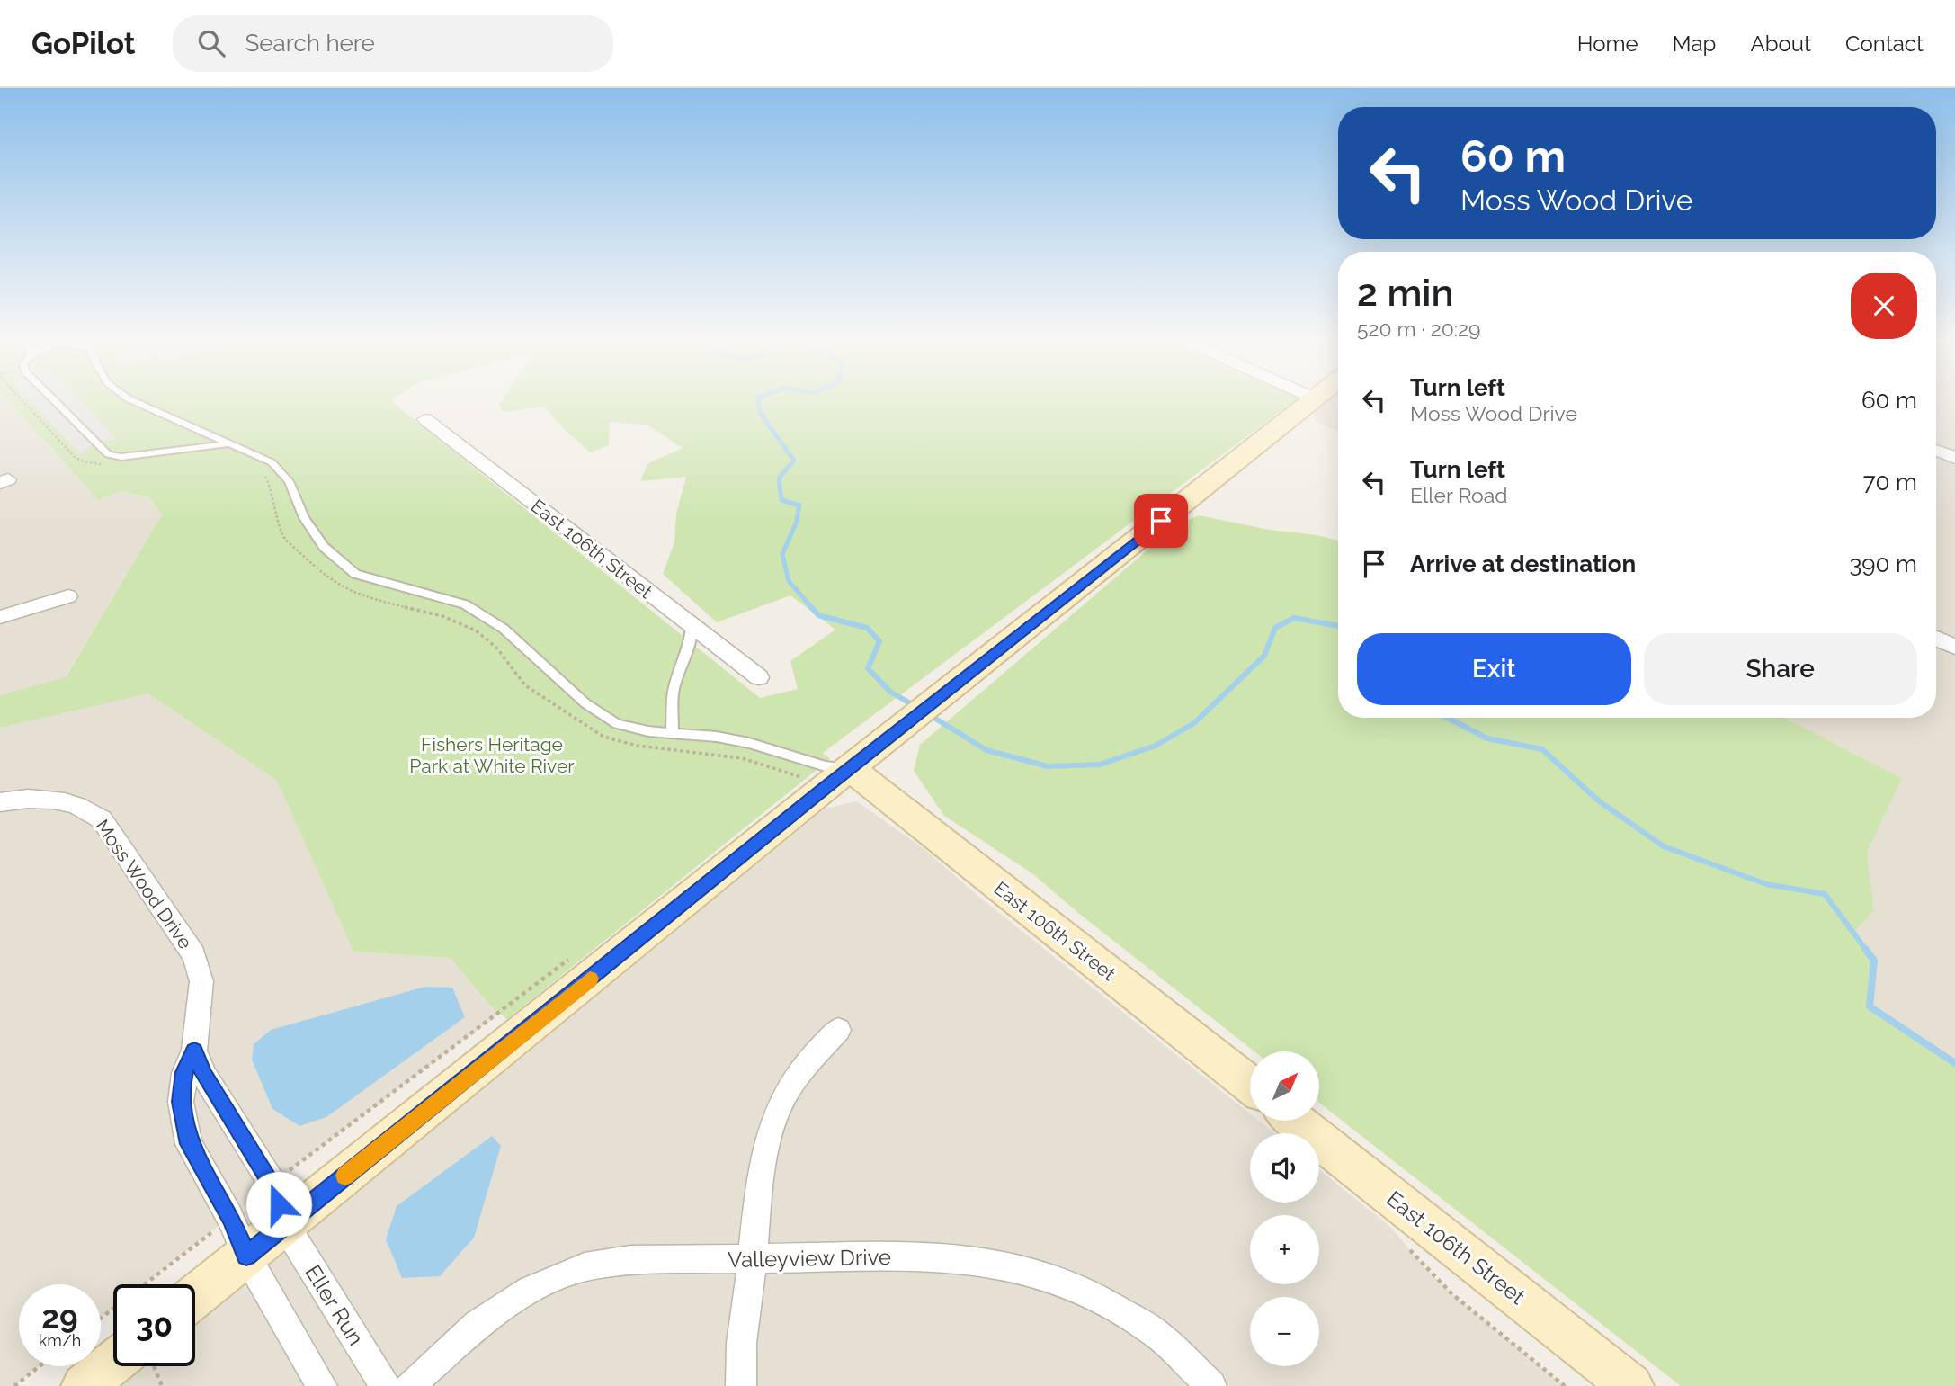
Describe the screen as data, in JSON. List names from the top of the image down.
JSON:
{
  "streets": {
    "street": [
      "East 106th Street",
      "Moss Wood Drive",
      "Valleyview Drive",
      "Eller Run"
    ]
  },
  "crossings": [
    ["Moss Wood Drive", "Eller Run"]
  ],
  "parks": ["Fishers Heritage Park at White River"],
  "north": "top right",
  "page": {
    "header": "GoPilot",
    "search": "Search here",
    "nav": [
      "Home",
      "Map",
      "About",
      "Contact"
    ],
    "turn": ["60 m", "Moss Wood Drive"],
    "heading": ["2 min", "520 m · 20:29"],
    "list": [
      {
        "name": "Turn left",
        "note": "Moss Wood Drive",
        "value": "60 m"
      },
      {
        "name": "Turn left",
        "note": "Eller Road",
        "value": "70 m"
      },
      {
        "name": "Arrive at destination",
        "value": "390 m"
      }
    ],
    "buttons": ["Exit", "Share"],
    "map_buttons": ["+", "−"],
    "speed": "29 km/h",
    "limit": "30"
  }
}
